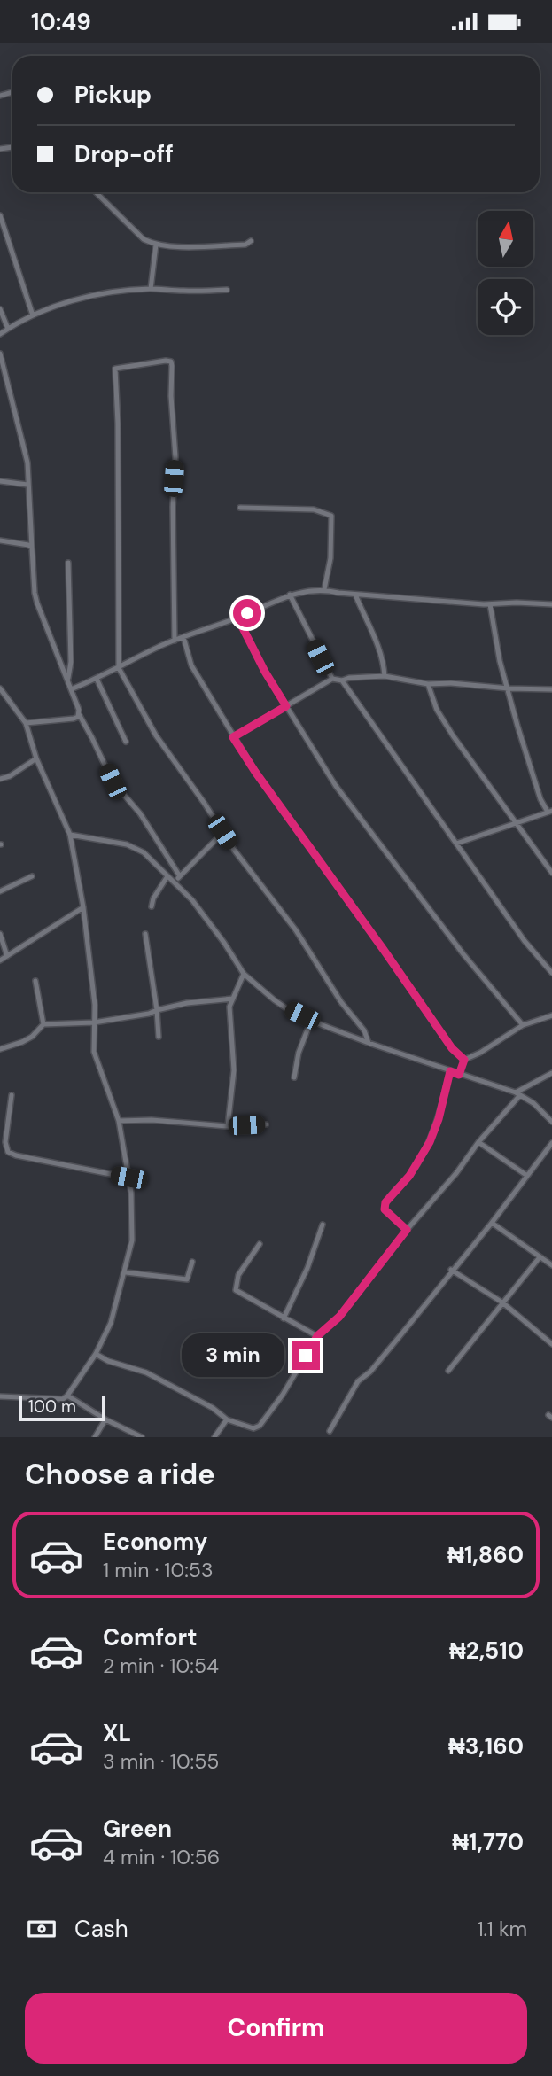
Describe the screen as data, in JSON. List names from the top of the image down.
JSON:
{
  "scale_bar": "100 m",
  "north": "top",
  "page": {
    "status": "10:49",
    "banner": ["Pickup", "Drop-off"],
    "bubble": "3 min",
    "scale": "100 m",
    "heading": "Choose a ride",
    "list": [
      {
        "name": "Economy",
        "note": "1 min · 10:53",
        "value": "₦1,860"
      },
      {
        "name": "Comfort",
        "note": "2 min · 10:54",
        "value": "₦2,510"
      },
      {
        "name": "XL",
        "note": "3 min · 10:55",
        "value": "₦3,160"
      },
      {
        "name": "Green",
        "note": "4 min · 10:56",
        "value": "₦1,770"
      }
    ],
    "pay": ["Cash", "1.1 km"],
    "buttons": "Confirm"
  }
}
